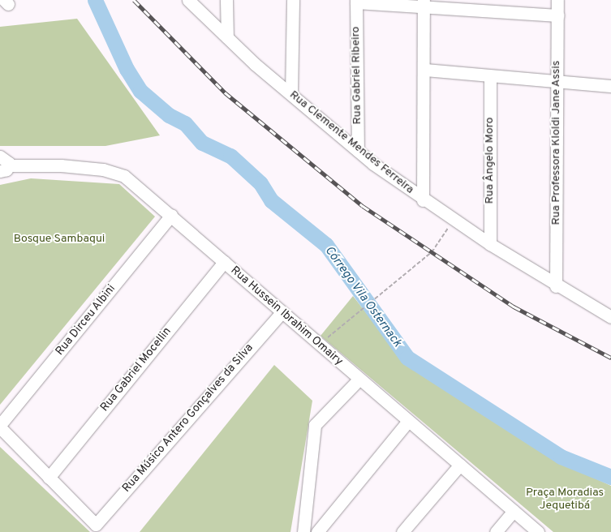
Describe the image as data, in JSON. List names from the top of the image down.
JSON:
{
  "streets": {
    "street": [
      "Rua Gabriel Ribeiro",
      "Rua Clemente Mendes Ferreira",
      "Rua Professora Kloldi Jane Assis",
      "Rua Ângelo Moro",
      "Rua Hussein Ibrahim Omairy",
      "Rua Dirceu Albini",
      "Rua Gabriel Mocellin",
      "Rua Músico Antero Gonçalves da Silva"
    ]
  },
  "crossings": [
    ["Rua Gabriel Ribeiro", "Rua Clemente Mendes Ferreira"],
    ["Rua Clemente Mendes Ferreira", "Rua Professora Kloldi Jane Assis"],
    ["Rua Clemente Mendes Ferreira", "Rua Ângelo Moro"],
    ["Rua Hussein Ibrahim Omairy", "Rua Dirceu Albini"],
    ["Rua Hussein Ibrahim Omairy", "Rua Gabriel Mocellin"],
    ["Rua Hussein Ibrahim Omairy", "Rua Músico Antero Gonçalves da Silva"],
    ["Rua Gabriel Mocellin", "Rua Músico Antero Gonçalves da Silva"]
  ],
  "water": ["Córrego Vila Osternack"],
  "parks": ["Bosque Sambaqui", "Praça Moradias Jequetibá"]
}
